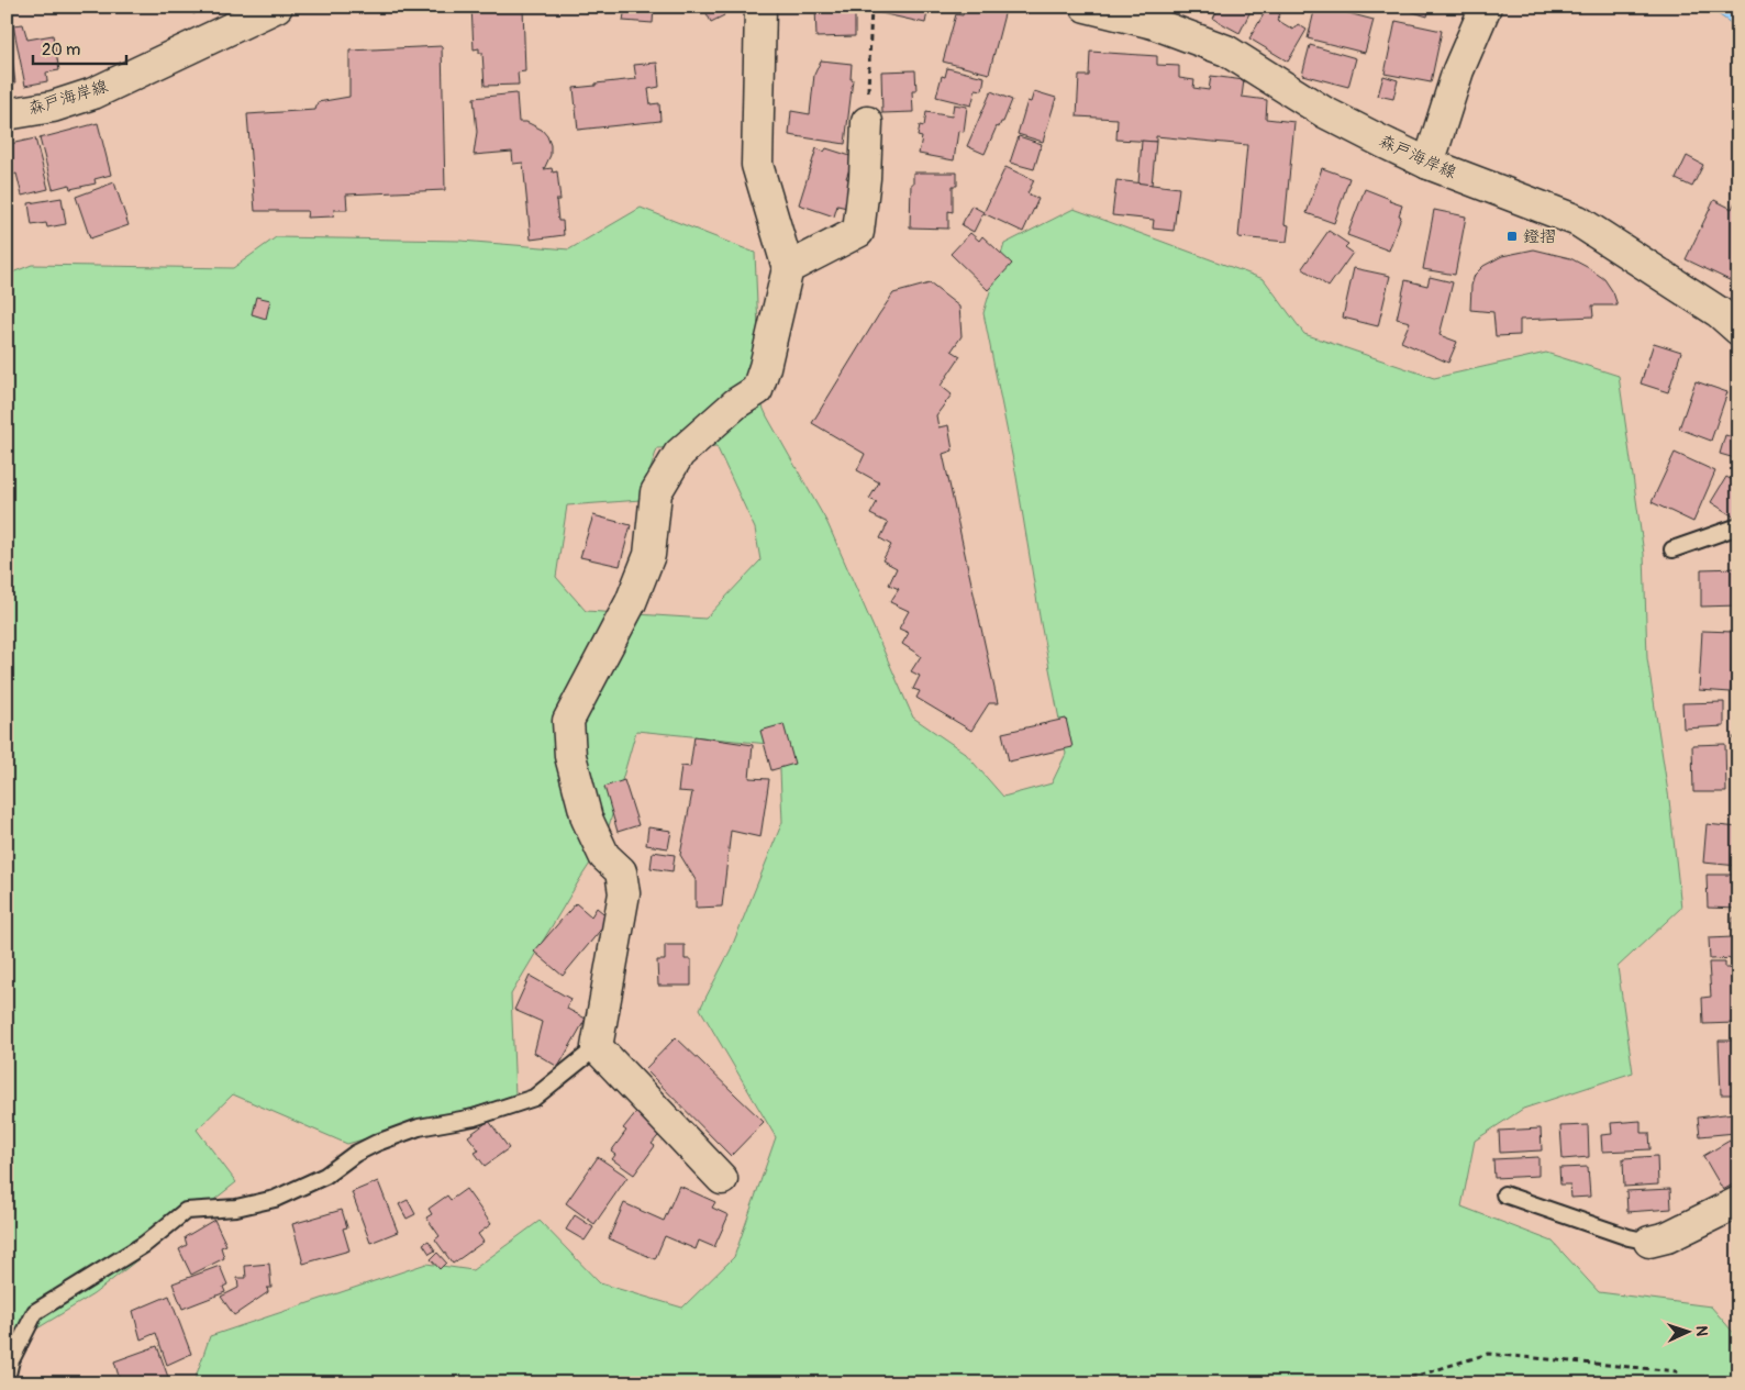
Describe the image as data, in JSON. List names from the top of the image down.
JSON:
{
  "streets": {
    "street": ["森戸海岸線"]
  },
  "places": {
    "transit": ["鐙摺"]
  },
  "scale_bar": "20 m",
  "north": "right"
}
